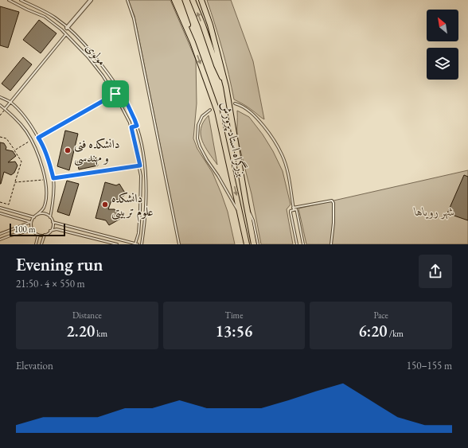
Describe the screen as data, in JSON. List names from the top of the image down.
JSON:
{
  "streets": {
    "highway": ["بزرگراه استاد پرورش"],
    "lane": ["مولوی"]
  },
  "parks": ["شهر رویاها"],
  "places": ["دانشکده فنی و مهندسی", "دانشکده علوم تربیتی"],
  "scale_bar": "100 m",
  "north": "top left",
  "page": {
    "scale": "100 m",
    "heading": ["Evening run", "21:50 · 4 × 550 m"],
    "stats": [
      ["Distance", "2.20 km"],
      ["Time", "13:56"],
      ["Pace", "6:20 /km"]
    ],
    "chart": ["Elevation", "150–155 m"]
  }
}
